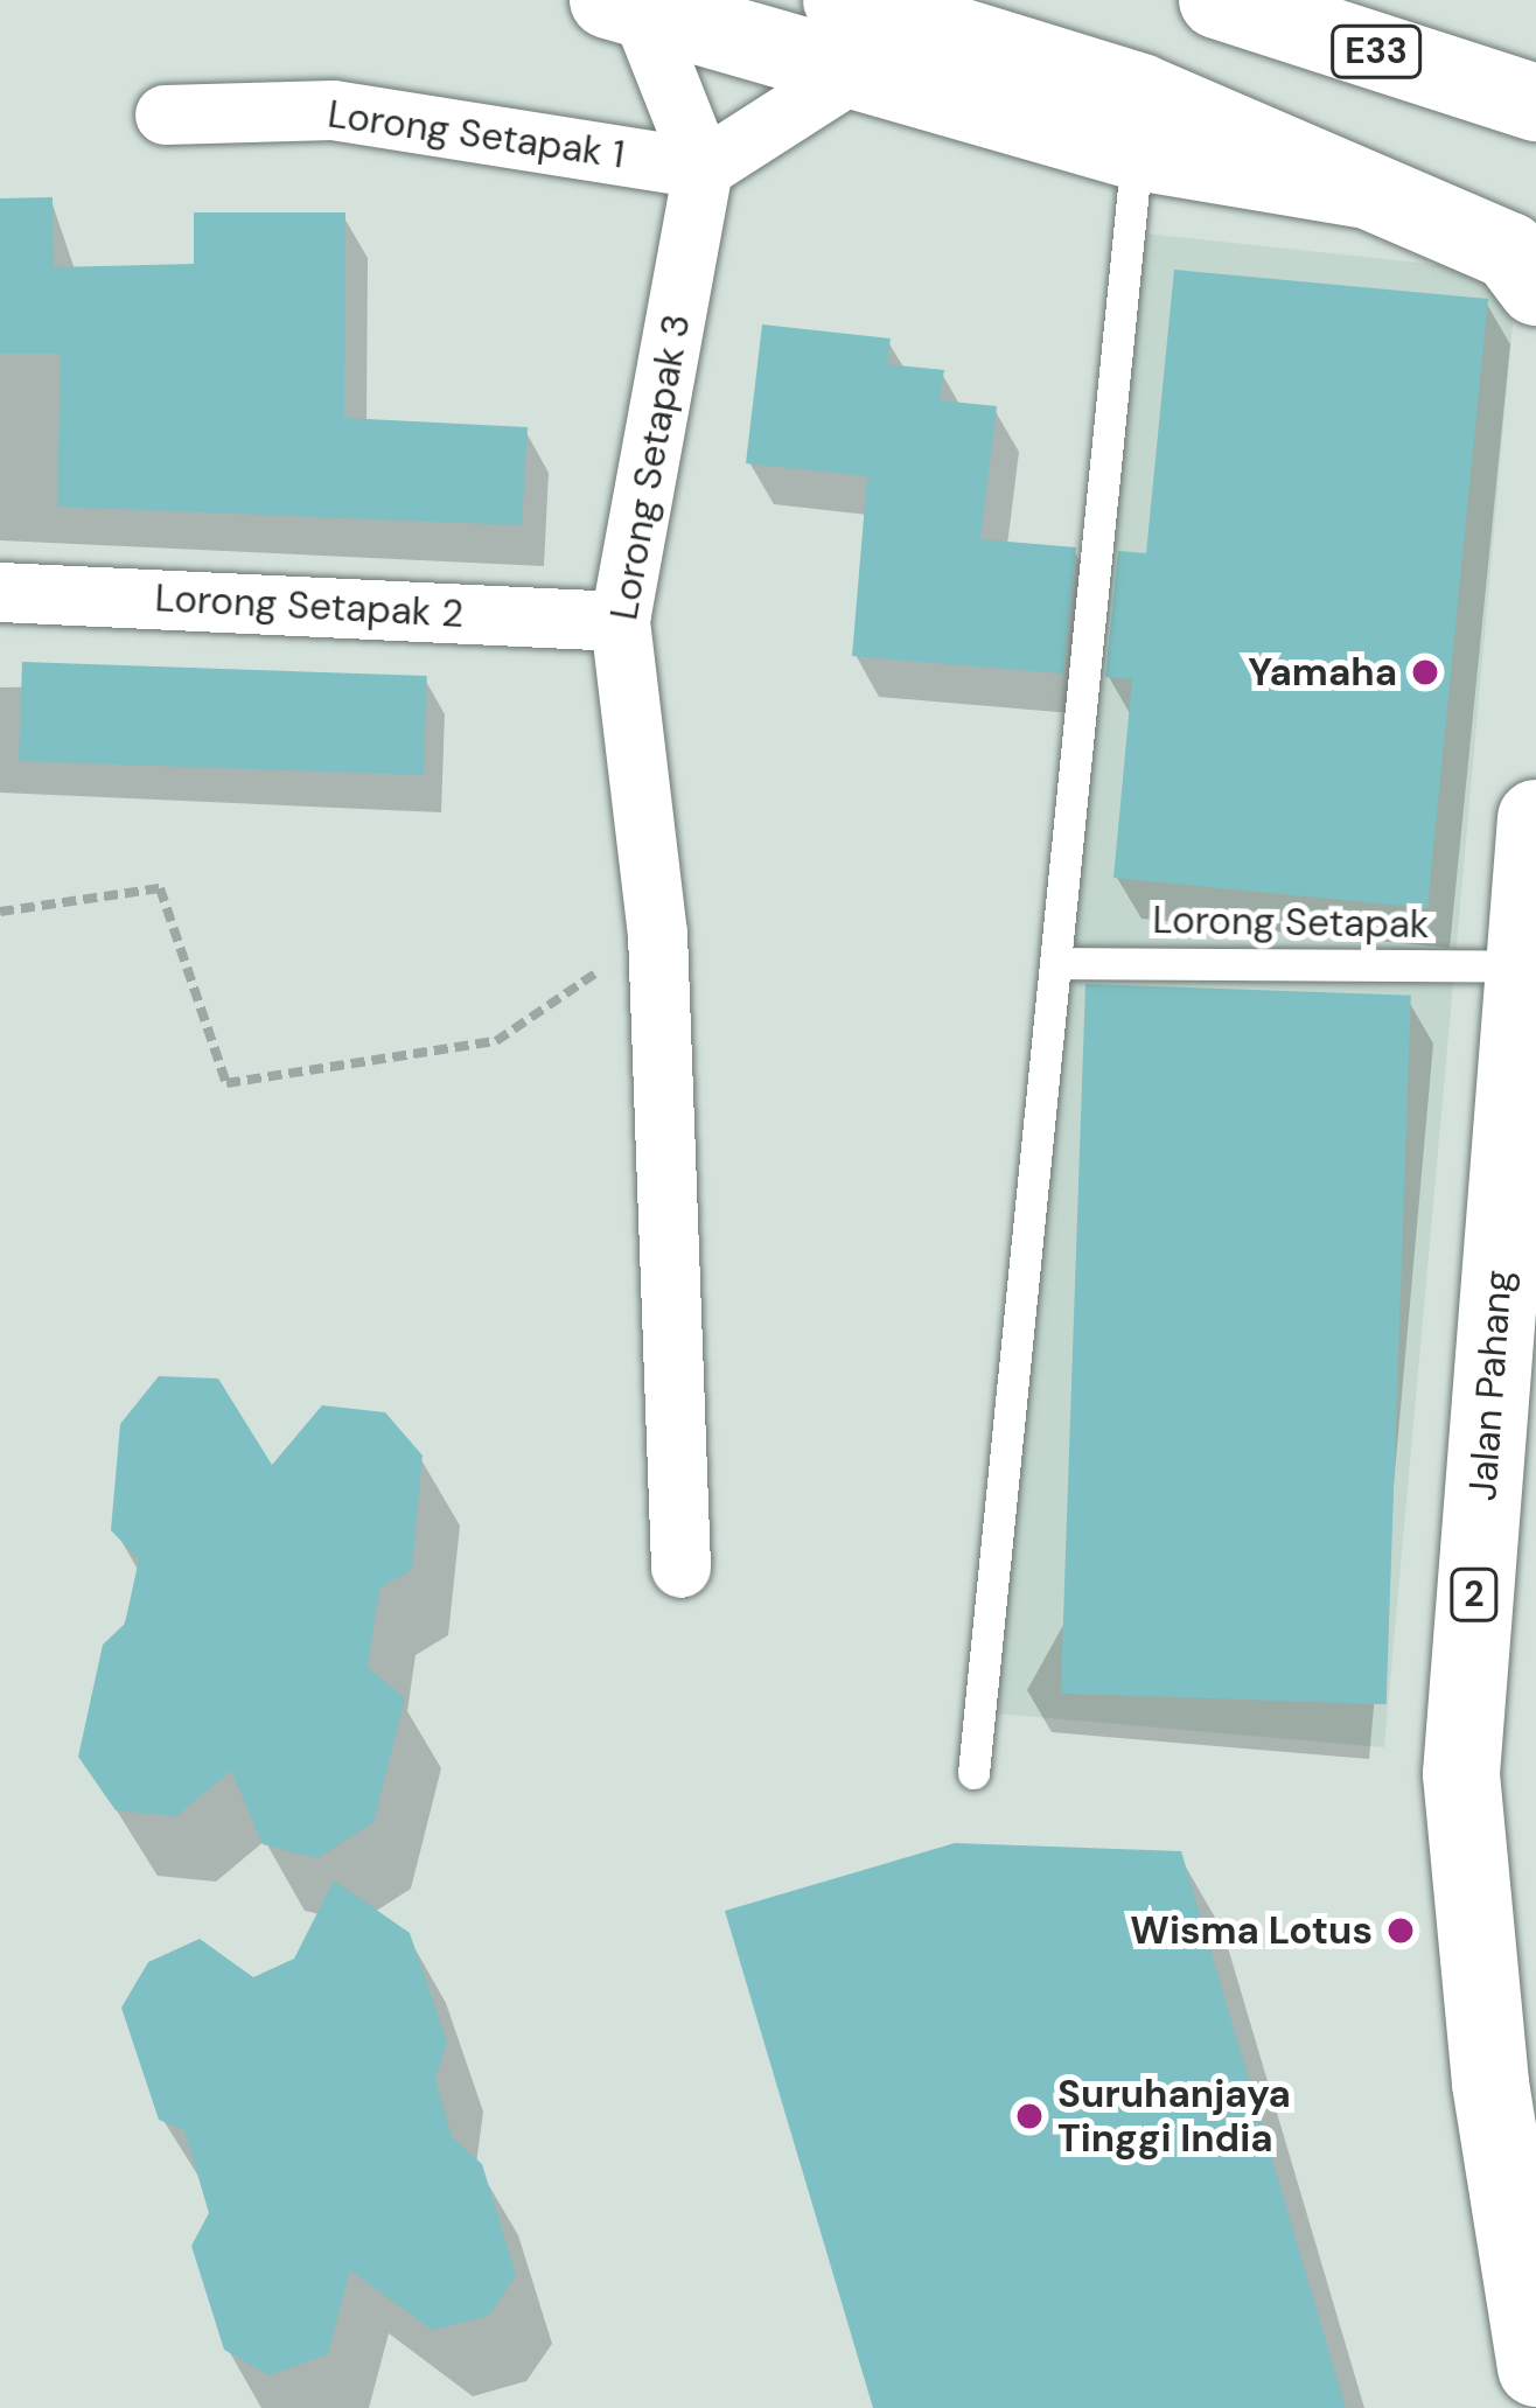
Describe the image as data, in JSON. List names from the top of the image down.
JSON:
{
  "streets": {
    "main road": ["E33", "Jalan Pahang", "2"],
    "street": ["Lorong Setapak 1", "Lorong Setapak 3", "Lorong Setapak 2"],
    "lane": ["Lorong Setapak"]
  },
  "crossings": [
    ["Lorong Setapak 1", "Lorong Setapak 3"],
    ["Lorong Setapak 3", "Lorong Setapak 2"],
    ["Lorong Setapak", "Jalan Pahang"]
  ],
  "places": ["Yamaha", "Wisma Lotus", "Suruhanjaya Tinggi India"]
}
